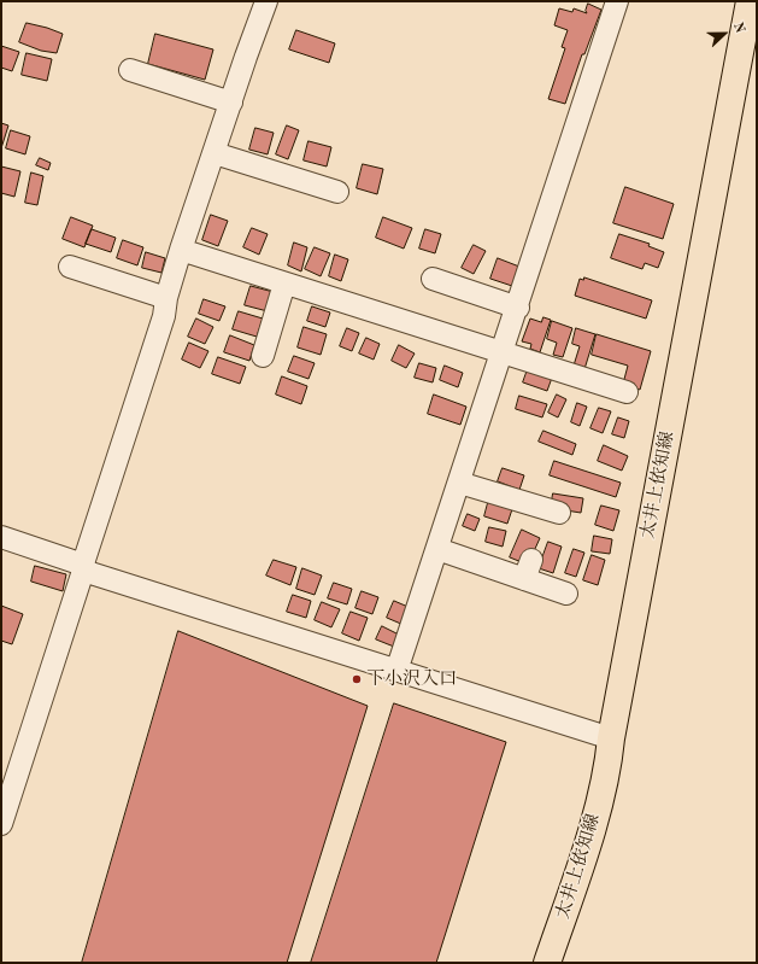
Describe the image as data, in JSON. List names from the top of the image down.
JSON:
{
  "streets": {
    "main road": ["太井上依知線"]
  },
  "places": ["下小沢入口"],
  "north": "right"
}
